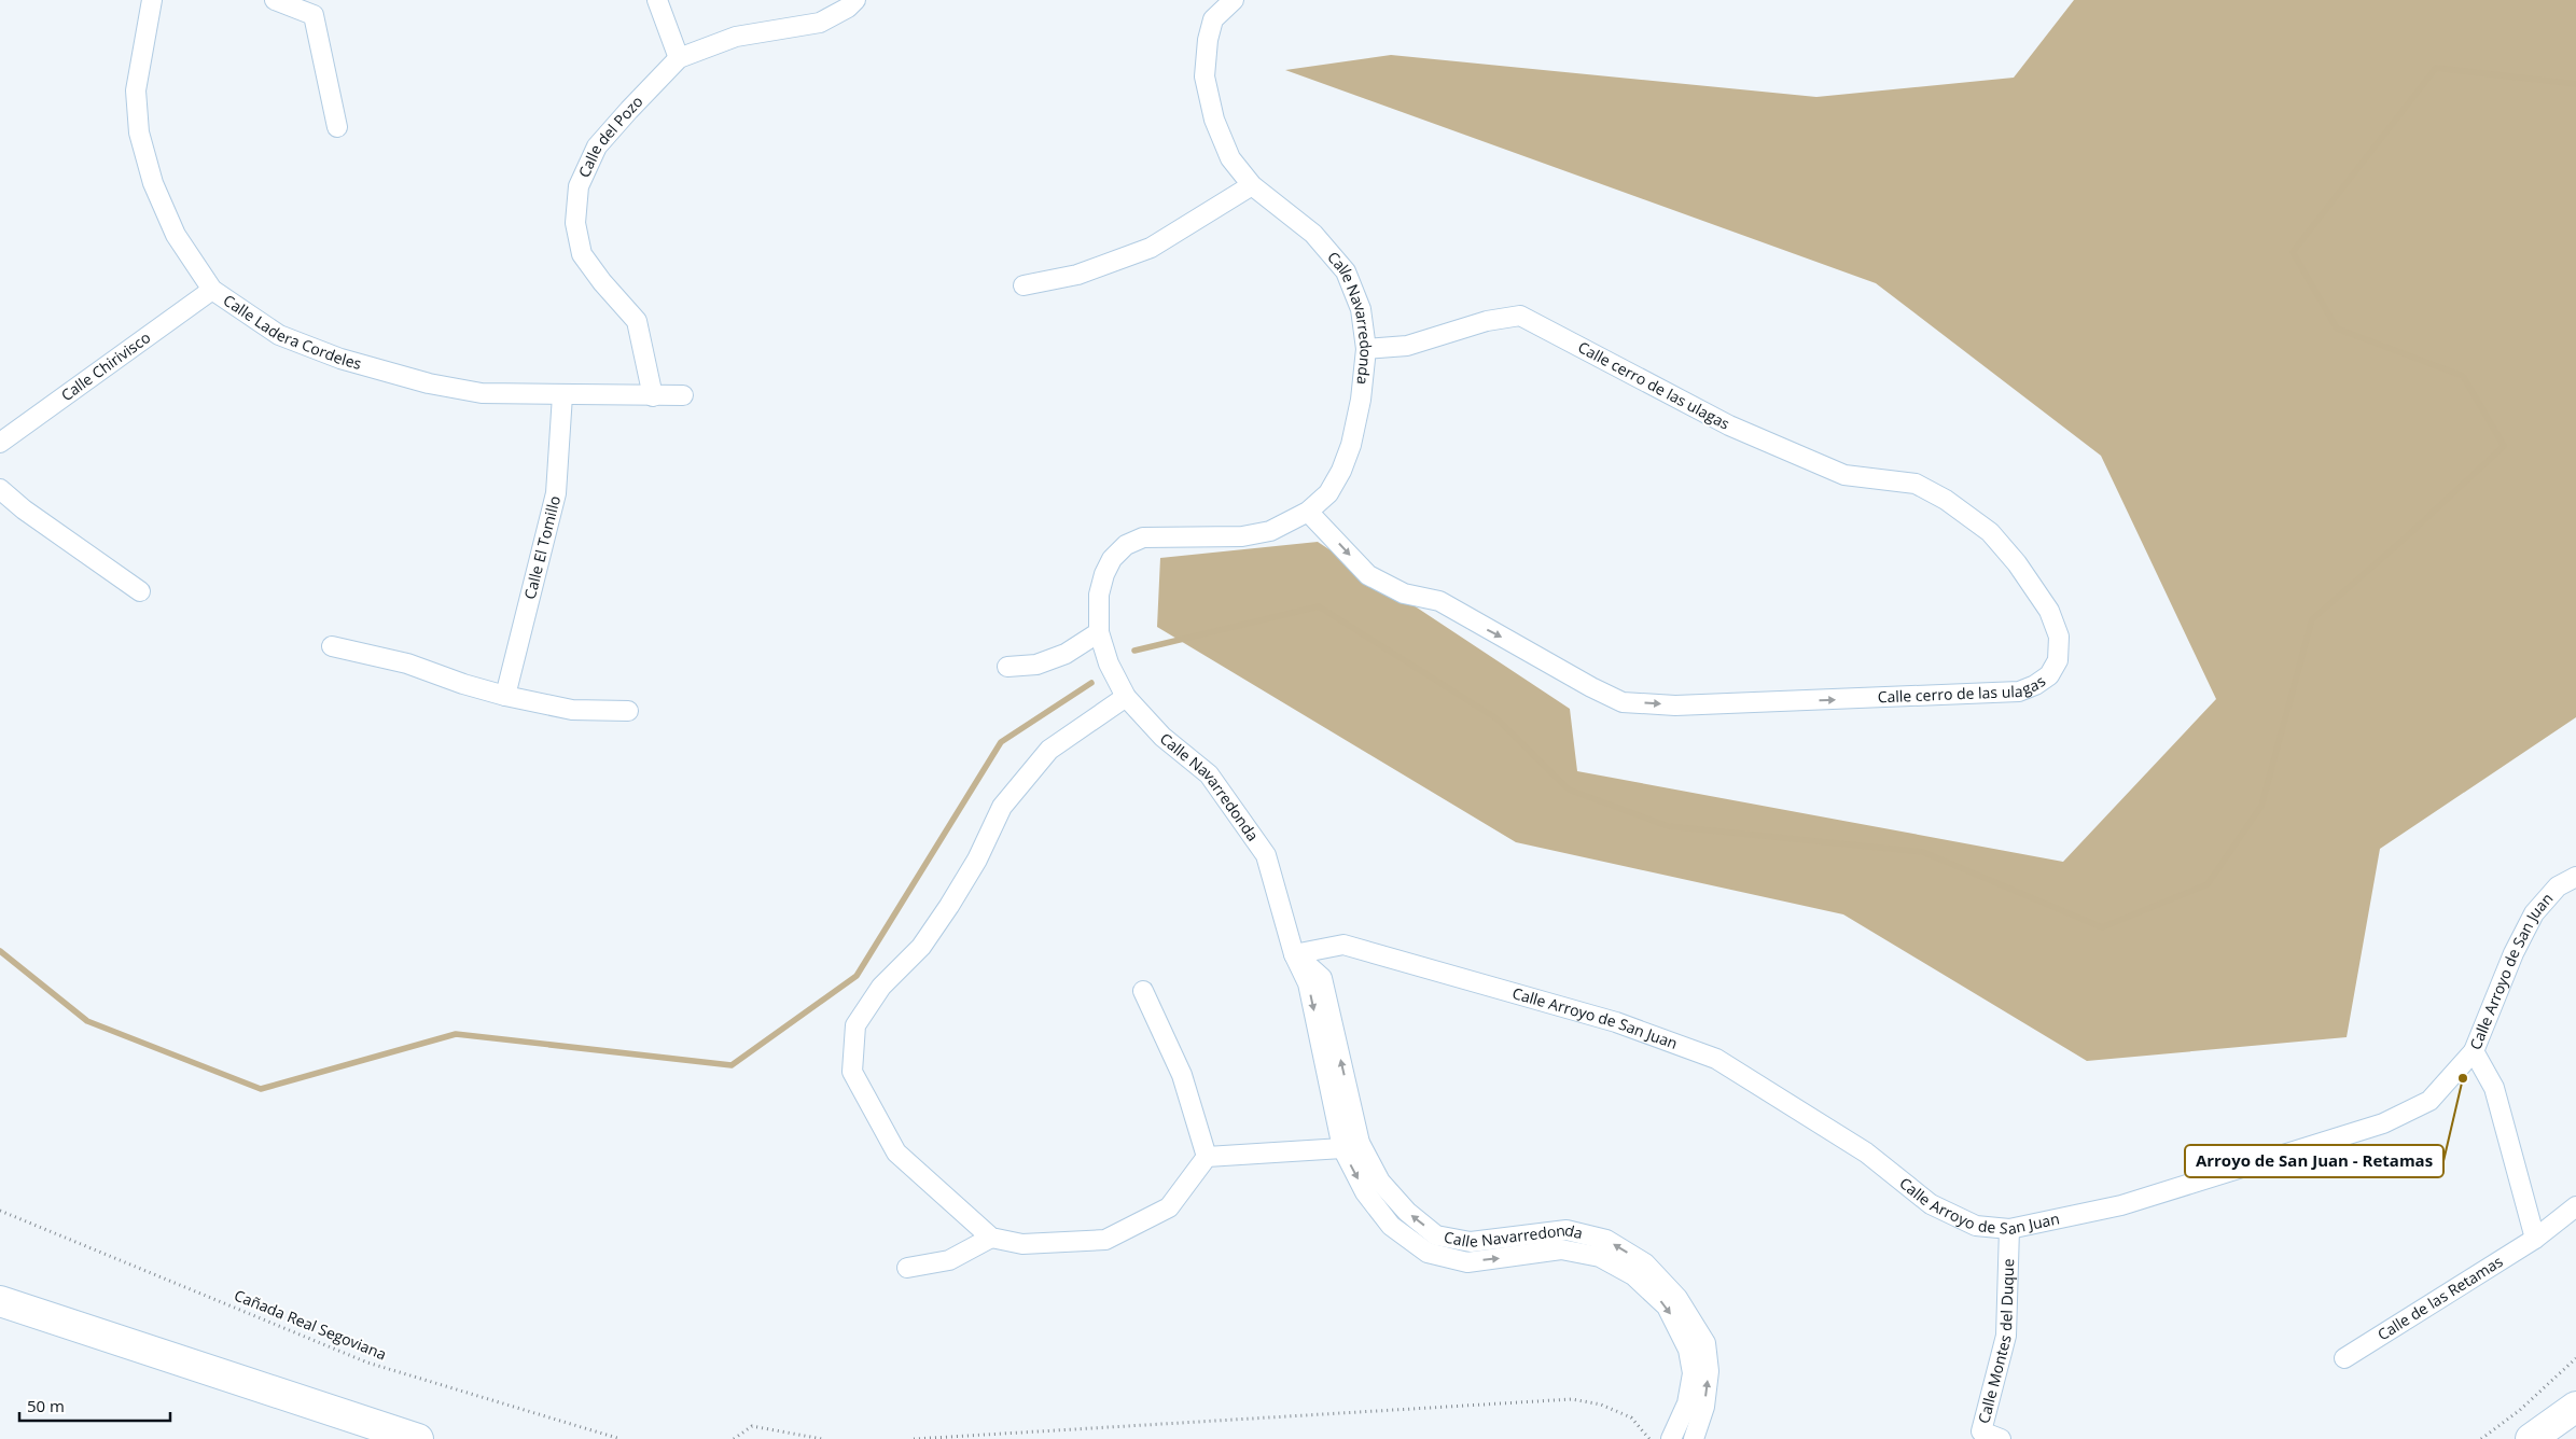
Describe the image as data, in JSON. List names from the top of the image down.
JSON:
{
  "streets": {
    "street": [
      "Calle del Pozo",
      "Calle Navarredonda",
      "Calle Ladera Cordeles",
      "Calle Chirivisco",
      "Calle cerro de las ulagas",
      "Calle El Tomillo",
      "Calle Arroyo de San Juan",
      "Calle de las Retamas",
      "Calle Montes del Duque"
    ],
    "path": ["Cañada Real Segoviana"]
  },
  "crossings": [
    ["Calle del Pozo", "Calle Ladera Cordeles"],
    ["Calle Navarredonda", "Calle cerro de las ulagas"],
    ["Calle Navarredonda", "Calle Arroyo de San Juan"],
    ["Calle Ladera Cordeles", "Calle Chirivisco"],
    ["Calle Ladera Cordeles", "Calle El Tomillo"],
    ["Calle Arroyo de San Juan", "Calle Montes del Duque"]
  ],
  "places": ["Arroyo de San Juan - Retamas"],
  "scale_bar": "50 m"
}
